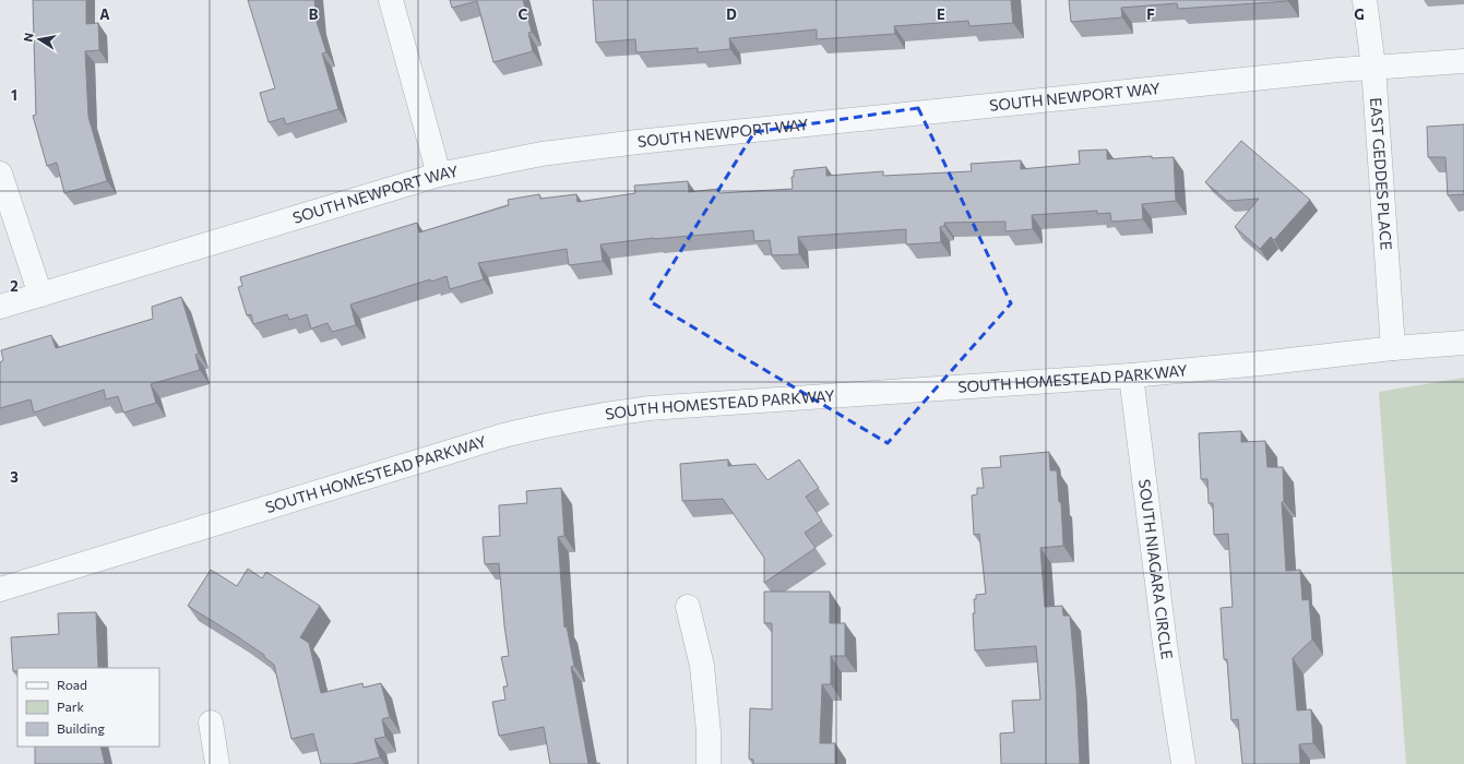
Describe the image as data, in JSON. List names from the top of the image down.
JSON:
{
  "streets": {
    "street": [
      "SOUTH NEWPORT WAY",
      "EAST GEDDES PLACE",
      "SOUTH HOMESTEAD PARKWAY",
      "SOUTH NIAGARA CIRCLE"
    ]
  },
  "crossings": [
    ["SOUTH NEWPORT WAY", "EAST GEDDES PLACE"],
    ["EAST GEDDES PLACE", "SOUTH HOMESTEAD PARKWAY"],
    ["SOUTH HOMESTEAD PARKWAY", "SOUTH NIAGARA CIRCLE"]
  ],
  "legend": ["Road", "Park", "Building"],
  "north": "left",
  "grid": {
    "columns": [
      "A",
      "B",
      "C",
      "D",
      "E",
      "F",
      "G"
    ],
    "rows": ["1", "2", "3"]
  }
}
